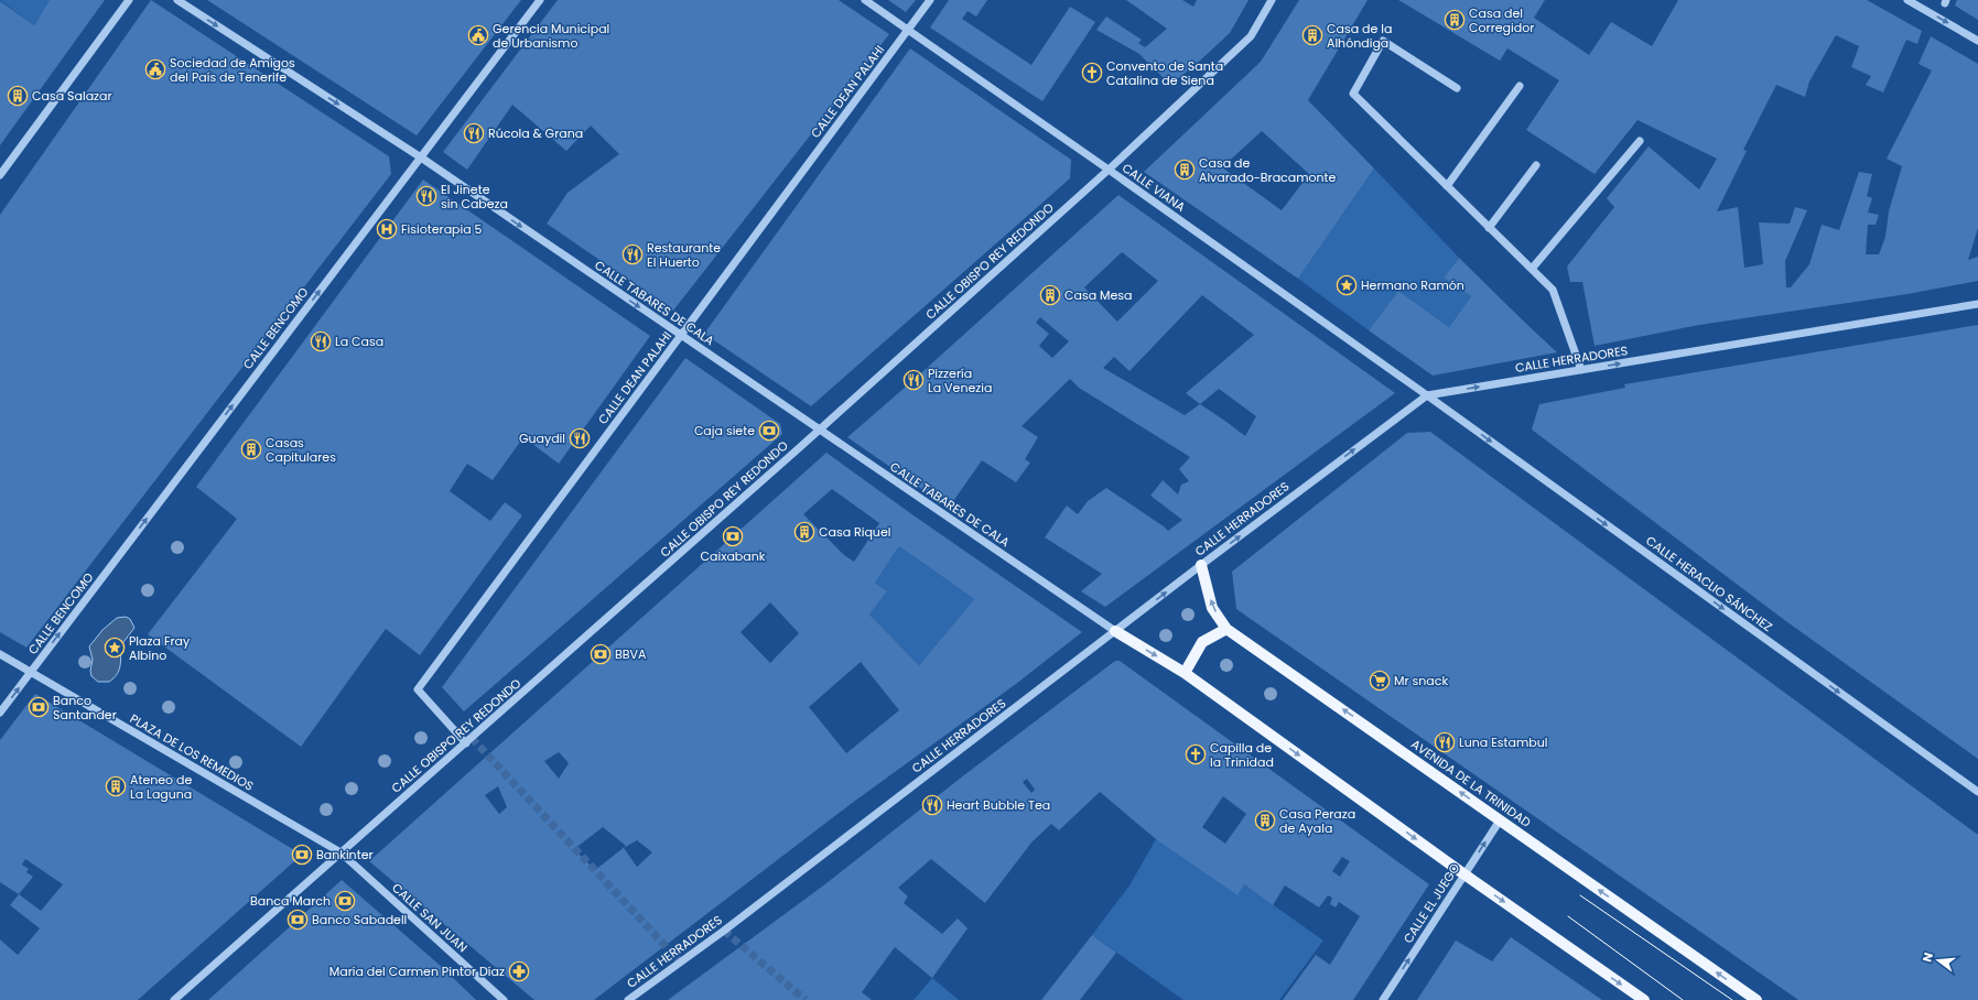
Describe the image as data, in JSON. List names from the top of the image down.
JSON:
{
  "streets": {
    "main road": ["AVENIDA DE LA TRINIDAD"],
    "street": [
      "CALLE DEAN PALAHI",
      "CALLE VIANA",
      "CALLE OBISPO REY REDONDO",
      "CALLE TABARES DE CALA",
      "CALLE BENCOMO",
      "CALLE HERRADORES",
      "CALLE HERACLIO SÁNCHEZ",
      "PLAZA DE LOS REMEDIOS",
      "CALLE EL JUEGO",
      "CALLE SAN JUAN"
    ]
  },
  "crossings": [
    ["CALLE DEAN PALAHI", "CALLE VIANA"],
    ["CALLE DEAN PALAHI", "CALLE OBISPO REY REDONDO"],
    ["CALLE DEAN PALAHI", "CALLE TABARES DE CALA"],
    ["CALLE VIANA", "CALLE OBISPO REY REDONDO"],
    ["CALLE VIANA", "CALLE HERRADORES"],
    ["CALLE VIANA", "CALLE HERACLIO SÁNCHEZ"],
    ["CALLE OBISPO REY REDONDO", "CALLE TABARES DE CALA"],
    ["CALLE OBISPO REY REDONDO", "PLAZA DE LOS REMEDIOS"],
    ["CALLE OBISPO REY REDONDO", "CALLE SAN JUAN"],
    ["CALLE TABARES DE CALA", "CALLE BENCOMO"],
    ["CALLE TABARES DE CALA", "CALLE HERRADORES"],
    ["CALLE BENCOMO", "PLAZA DE LOS REMEDIOS"],
    ["CALLE HERRADORES", "CALLE HERACLIO SÁNCHEZ"],
    ["CALLE HERRADORES", "AVENIDA DE LA TRINIDAD"],
    ["PLAZA DE LOS REMEDIOS", "CALLE SAN JUAN"],
    ["AVENIDA DE LA TRINIDAD", "CALLE EL JUEGO"]
  ],
  "one_way": [
    "CALLE TABARES DE CALA",
    "CALLE BENCOMO",
    "CALLE HERRADORES",
    "CALLE HERACLIO SÁNCHEZ",
    "CALLE EL JUEGO"
  ],
  "places": {
    "building": [
      "Casa del Corregidor",
      "Casa de la Alhóndiga",
      "Casa Salazar",
      "Casa de Alvarado-Bracamonte",
      "Casa Mesa",
      "Casas Capitulares",
      "Casa Riquel",
      "Ateneo de La Laguna",
      "Casa Peraza de Ayala"
    ],
    "public building": ["Gerencia Municipal de Urbanismo", "Sociedad de Amigos del País de Tenerife"],
    "church": ["Convento de Santa Catalina de Siena", "Capilla de la Trinidad"],
    "restaurant": [
      "Rúcola & Grana",
      "El Jinete sin Cabeza",
      "Restaurante El Huerto",
      "La Casa",
      "Pizzería La Venezia",
      "Guaydil",
      "Luna Estambul",
      "Heart Bubble Tea"
    ],
    "hospital": ["Fisioterapia 5"],
    "place": ["Hermano Ramón", "Plaza Fray Albino"],
    "bank": [
      "Caja siete",
      "Caixabank",
      "BBVA",
      "Banco Santander",
      "Bankinter",
      "Banca March",
      "Banco Sabadell"
    ],
    "supermarket": ["Mr snack"],
    "pharmacy": ["María del Carmen Pintor Díaz"]
  },
  "north": "left"
}
